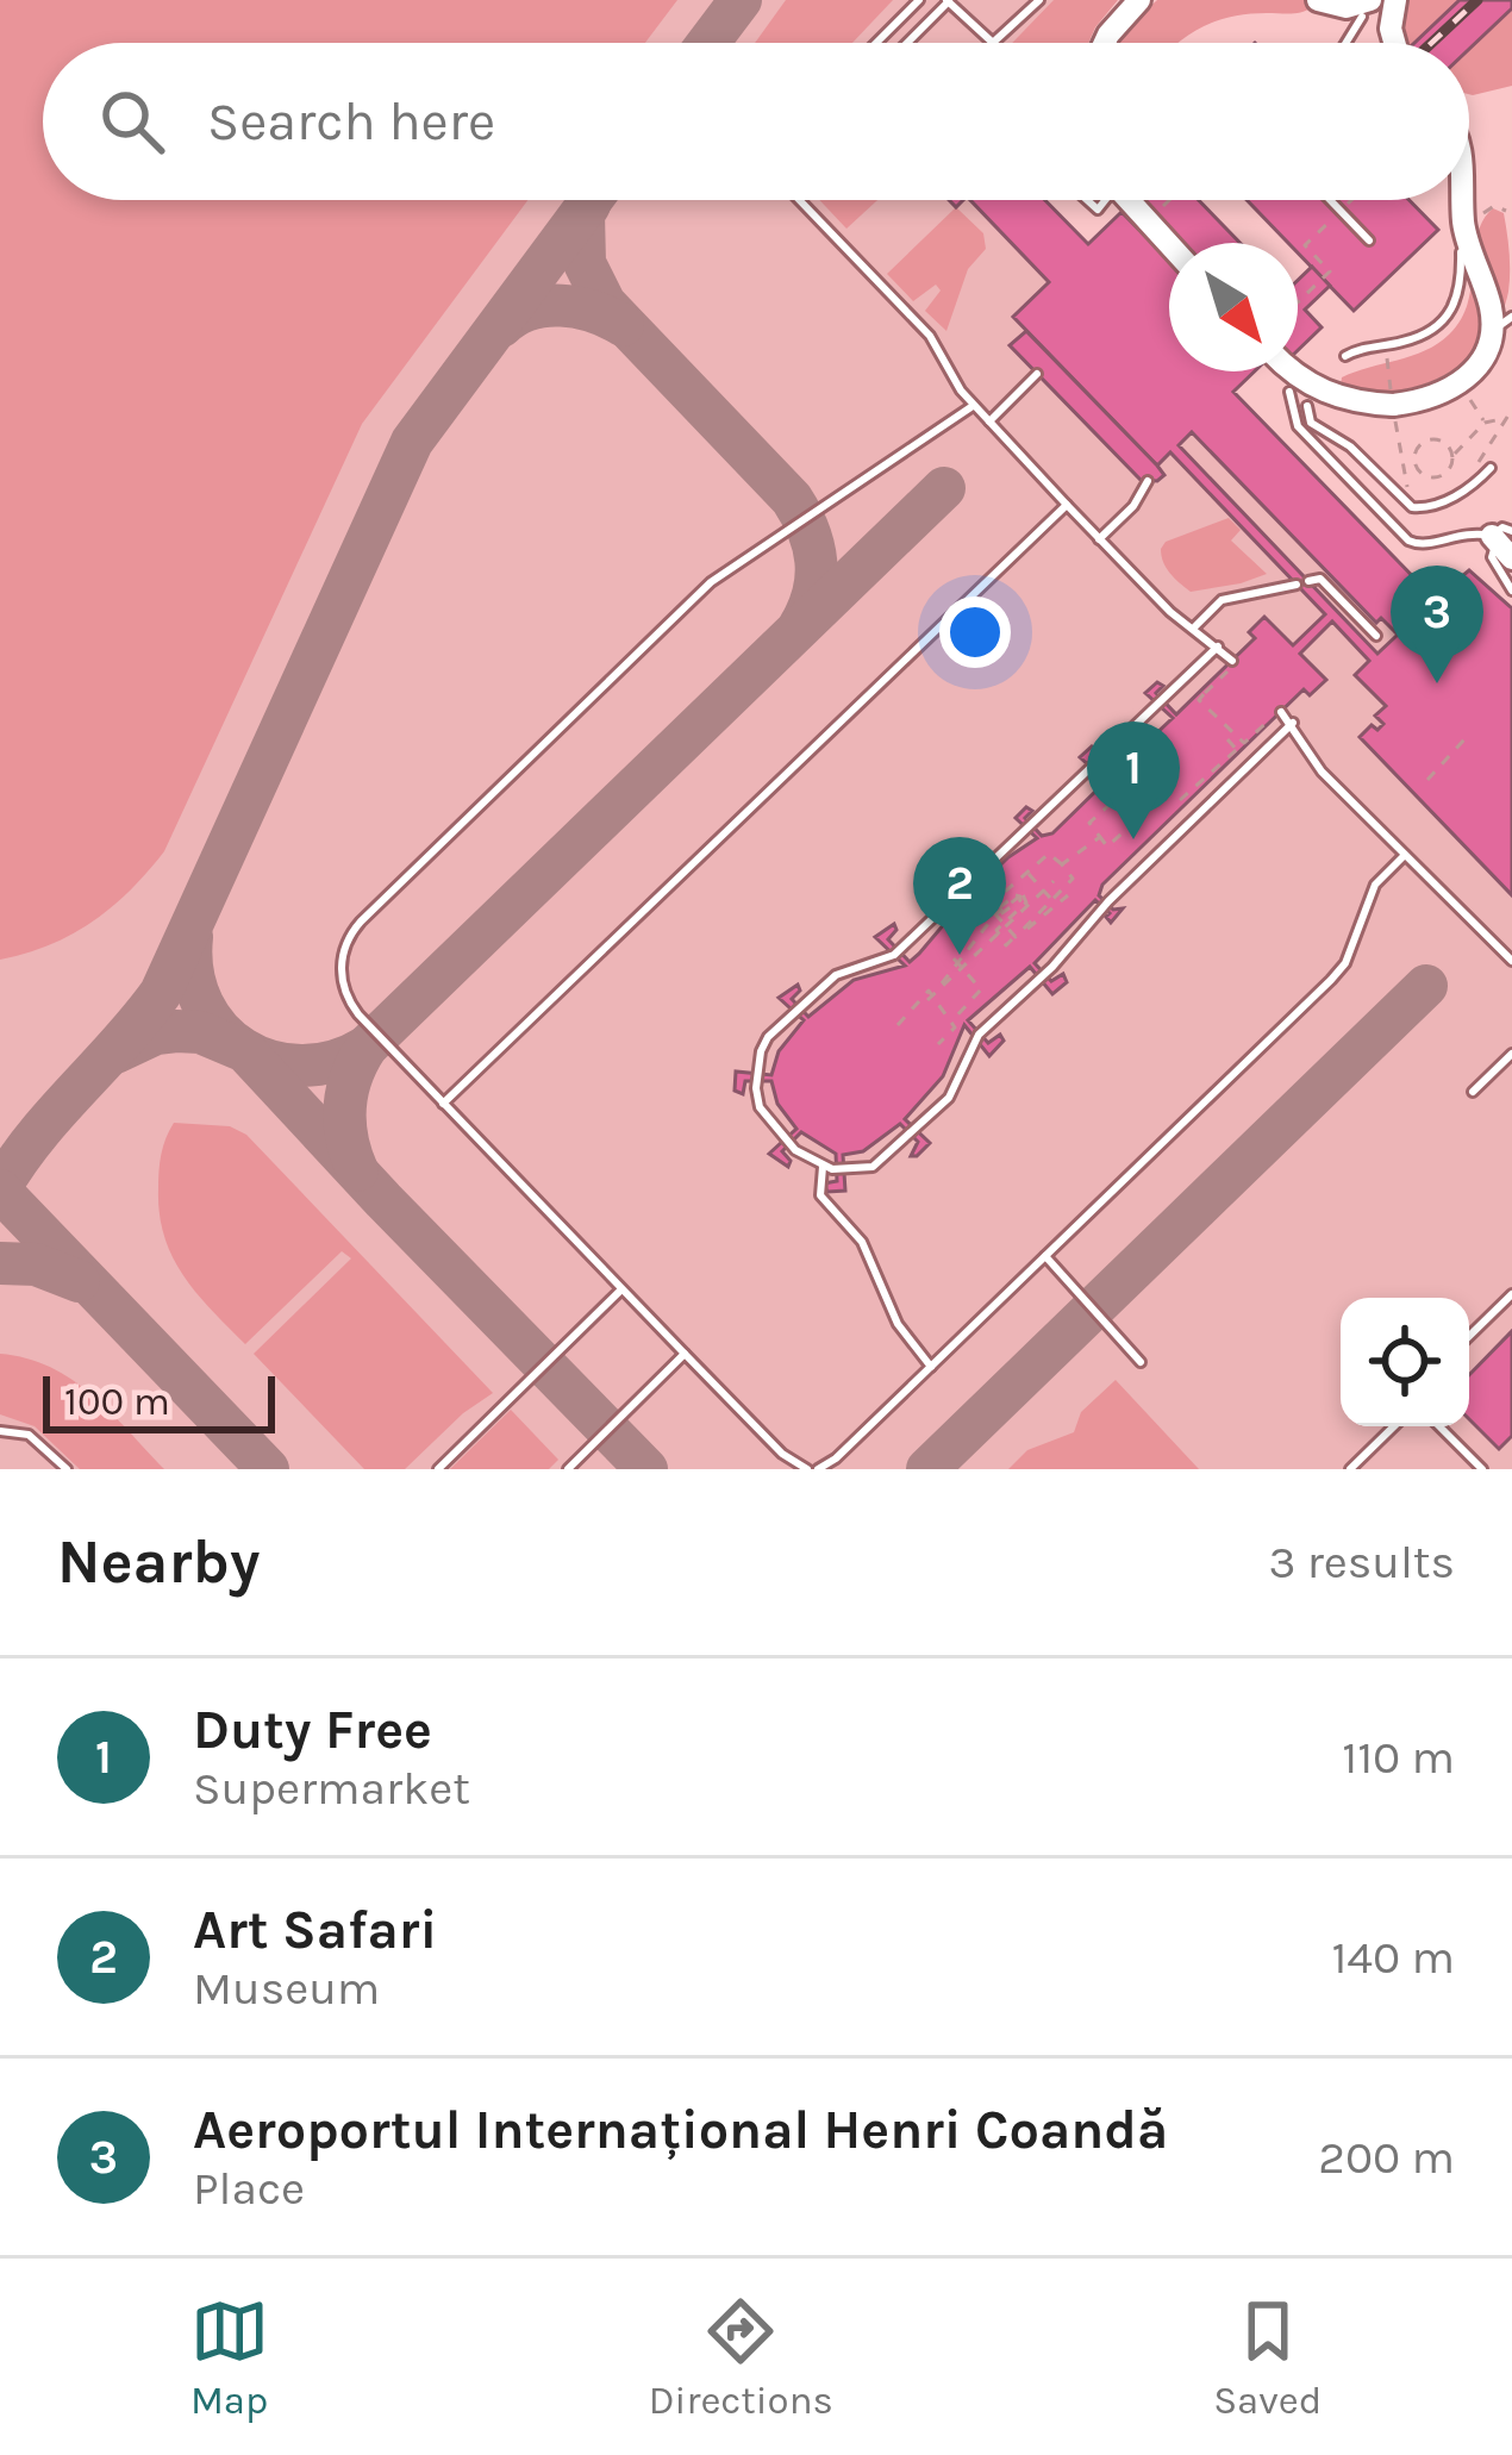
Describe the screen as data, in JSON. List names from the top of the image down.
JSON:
{
  "scale_bar": "100 m",
  "north": "bottom right",
  "page": {
    "search": "Search here",
    "pins": ["3", "1", "2"],
    "scale": "100 m",
    "heading": ["Nearby", "3 results"],
    "list": [
      {
        "mark": "1",
        "name": "Duty Free",
        "note": "Supermarket",
        "value": "110 m"
      },
      {
        "mark": "2",
        "name": "Art Safari",
        "note": "Museum",
        "value": "140 m"
      },
      {
        "mark": "3",
        "name": "Aeroportul Internațional Henri Coandă",
        "note": "Place",
        "value": "200 m"
      }
    ],
    "nav": ["Map", "Directions", "Saved"]
  }
}
